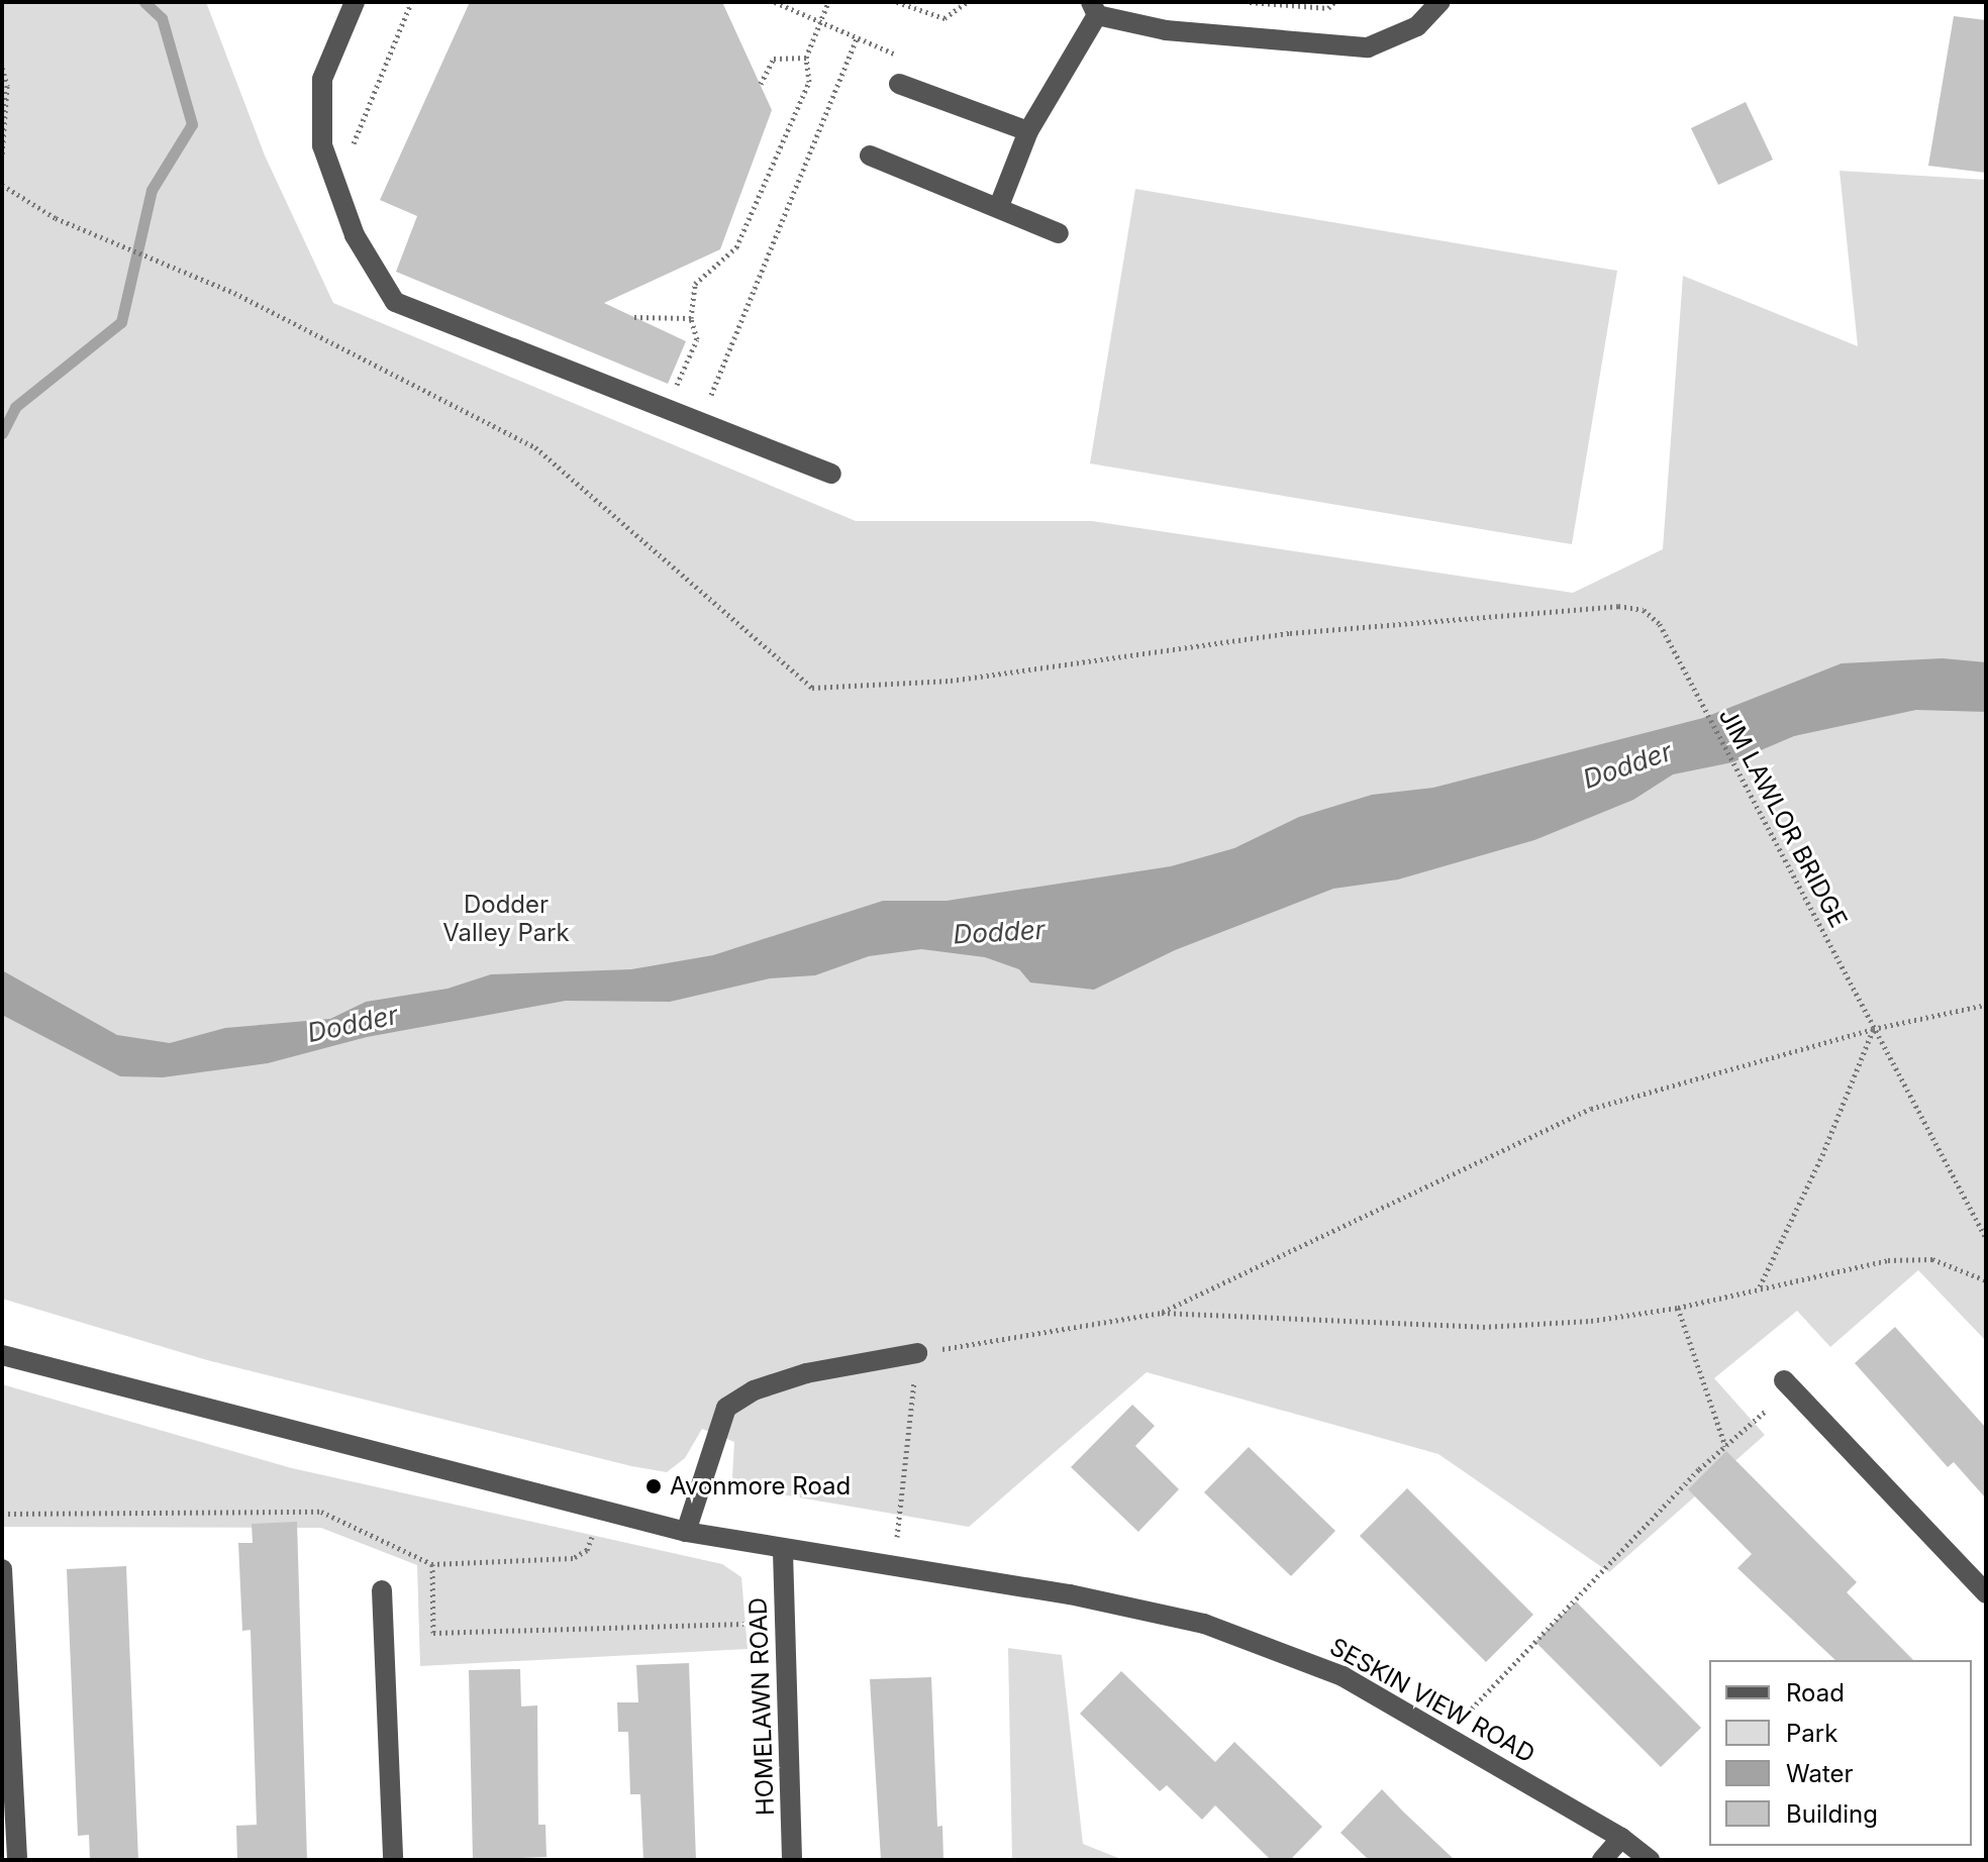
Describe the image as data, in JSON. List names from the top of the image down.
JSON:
{
  "streets": {
    "street": ["SESKIN VIEW ROAD", "HOMELAWN ROAD"],
    "path": ["JIM LAWLOR BRIDGE"]
  },
  "crossings": [
    ["SESKIN VIEW ROAD", "HOMELAWN ROAD"]
  ],
  "water": ["Dodder"],
  "parks": ["Dodder Valley Park"],
  "places": ["Avonmore Road"],
  "legend": [
    "Road",
    "Park",
    "Water",
    "Building"
  ]
}
